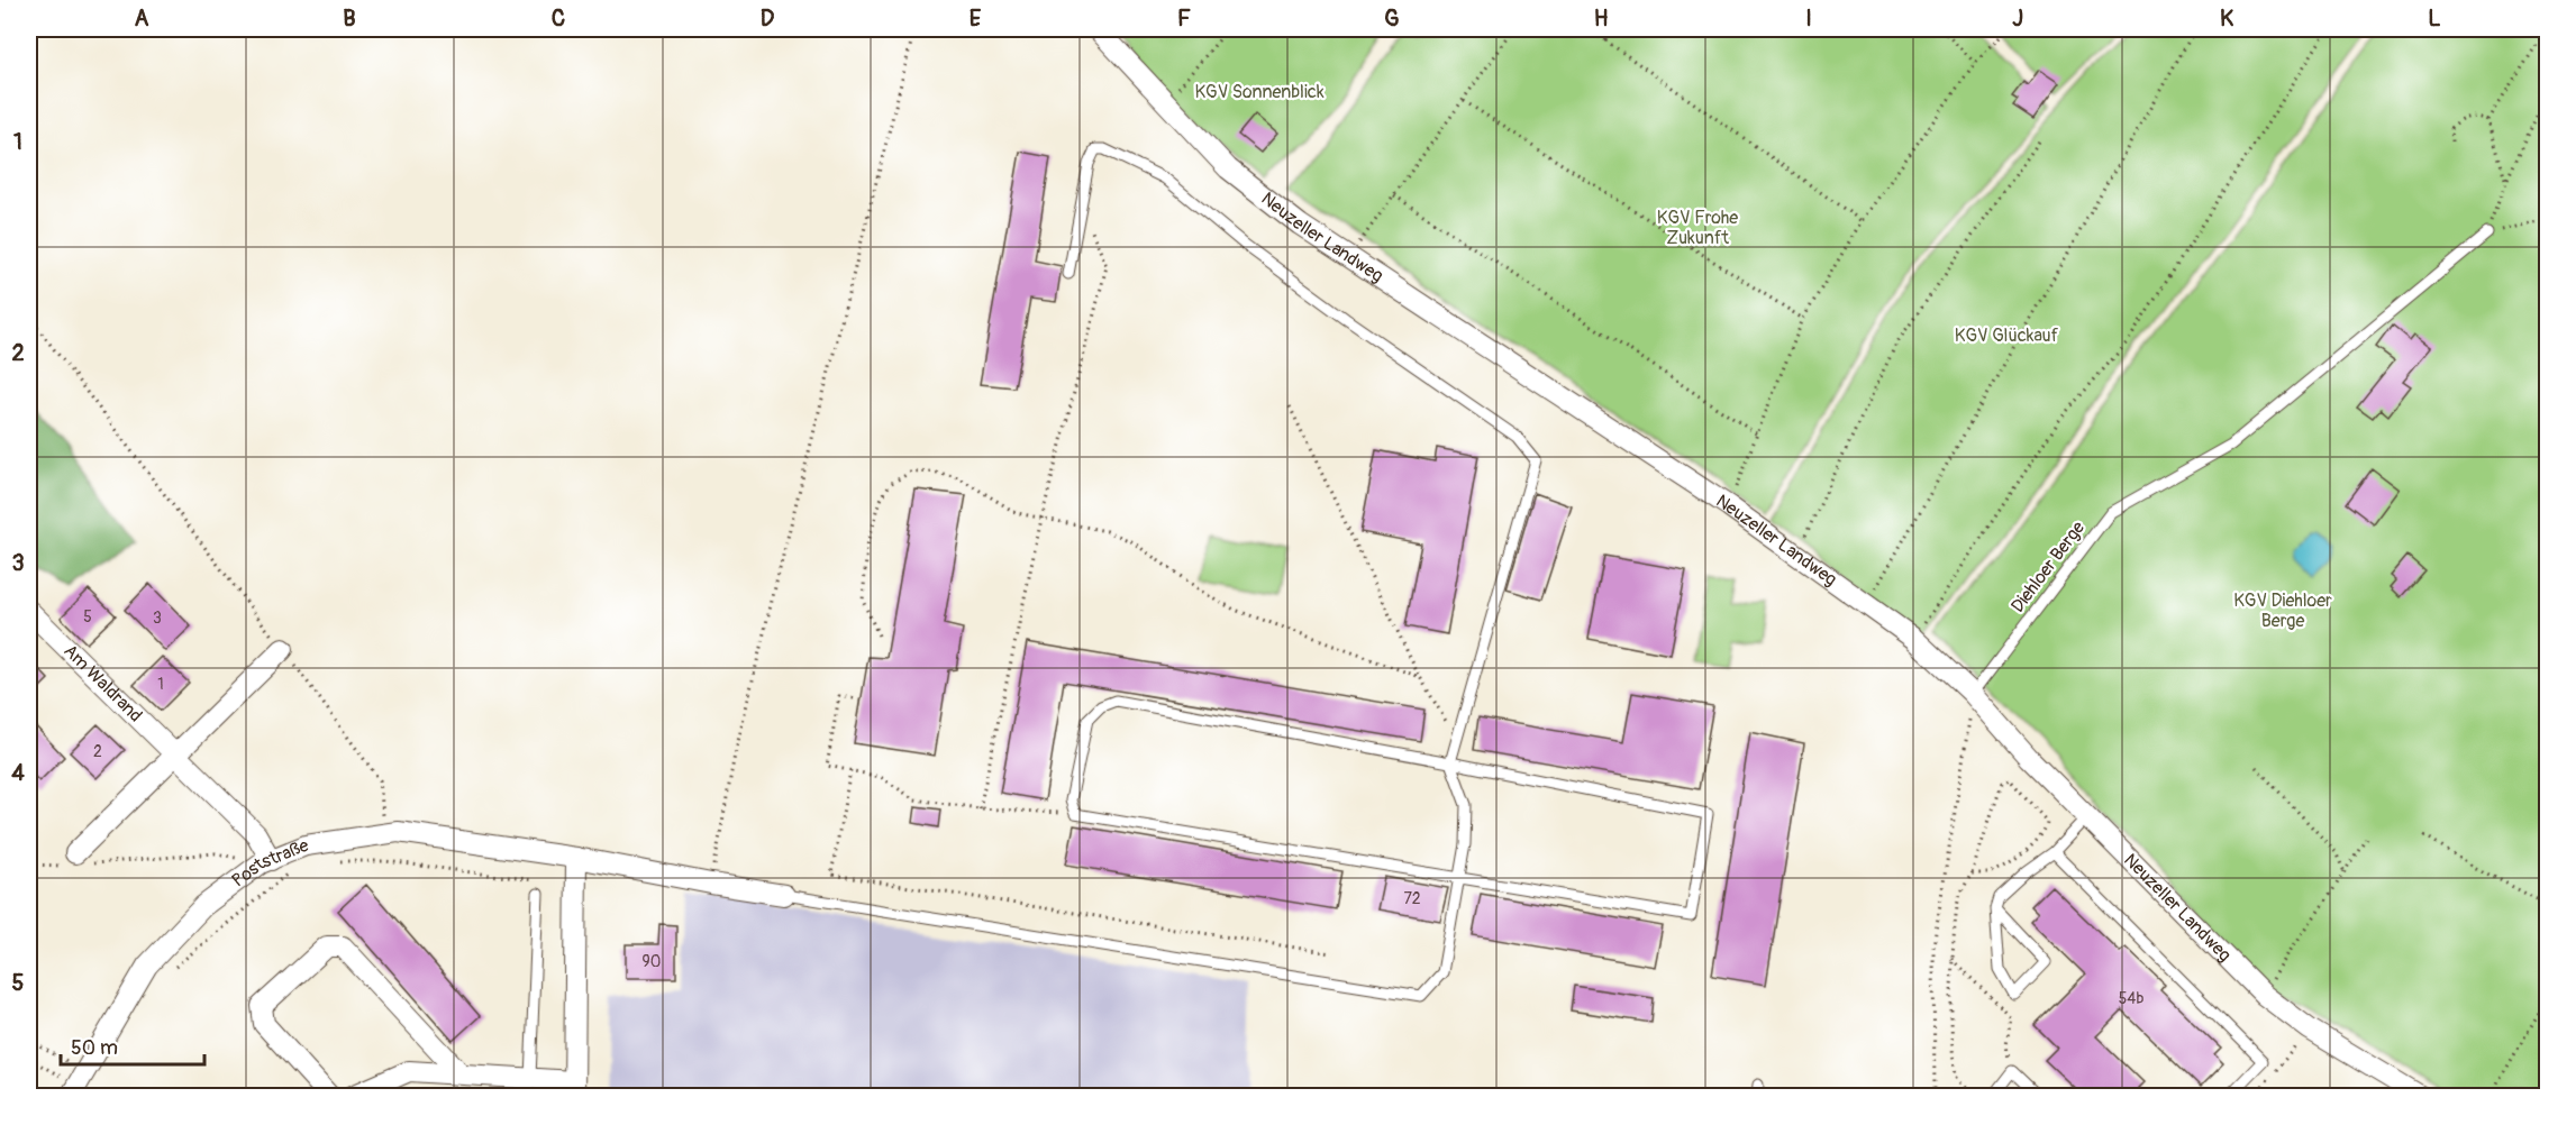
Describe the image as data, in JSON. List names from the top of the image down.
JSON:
{
  "streets": {
    "street": ["Neuzeller Landweg", "Am Waldrand", "Poststraße"],
    "lane": ["Diehloer Berge"]
  },
  "crossings": [
    ["Neuzeller Landweg", "Diehloer Berge"],
    ["Am Waldrand", "Poststraße"]
  ],
  "parks": [
    "KGV Sonnenblick",
    "KGV Frohe Zukunft",
    "KGV Glückauf",
    "KGV Diehloer Berge"
  ],
  "house_numbers": [
    "5",
    "3",
    "1",
    "2",
    "72",
    "90",
    "54b"
  ],
  "scale_bar": "50 m",
  "grid": {
    "columns": [
      "A",
      "B",
      "C",
      "D",
      "E",
      "F",
      "G",
      "H",
      "I",
      "J",
      "K",
      "L"
    ],
    "rows": [
      "1",
      "2",
      "3",
      "4",
      "5"
    ]
  }
}
